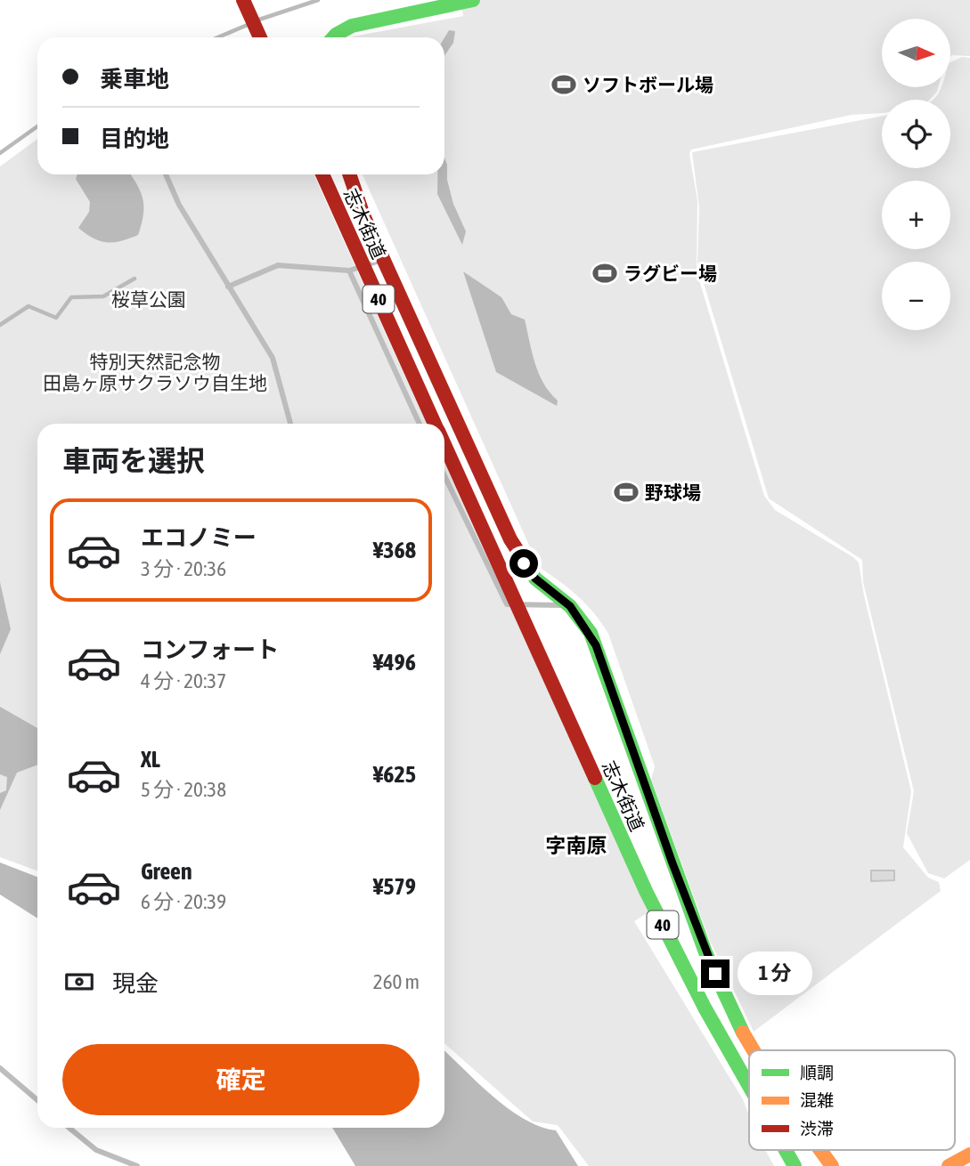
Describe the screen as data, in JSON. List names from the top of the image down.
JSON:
{
  "streets": {
    "street": ["志木街道", "40"]
  },
  "districts": ["字南原"],
  "parks": ["桜草公園", "特別天然記念物 田島ヶ原サクラソウ自生地"],
  "places": {
    "sports": ["ソフトボール場", "ラグビー場", "野球場"]
  },
  "legend": ["順調", "混雑", "渋滞"],
  "north": "right",
  "page": {
    "map_buttons": ["+", "−"],
    "banner": ["乗車地", "目的地"],
    "heading": "車両を選択",
    "list": [
      {
        "name": "エコノミー",
        "note": "3 分 · 20:36",
        "value": "¥368"
      },
      {
        "name": "コンフォート",
        "note": "4 分 · 20:37",
        "value": "¥496"
      },
      {
        "name": "XL",
        "note": "5 分 · 20:38",
        "value": "¥625"
      },
      {
        "name": "Green",
        "note": "6 分 · 20:39",
        "value": "¥579"
      }
    ],
    "pay": ["現金", "260 m"],
    "bubble": "1 分",
    "buttons": "確定"
  }
}
